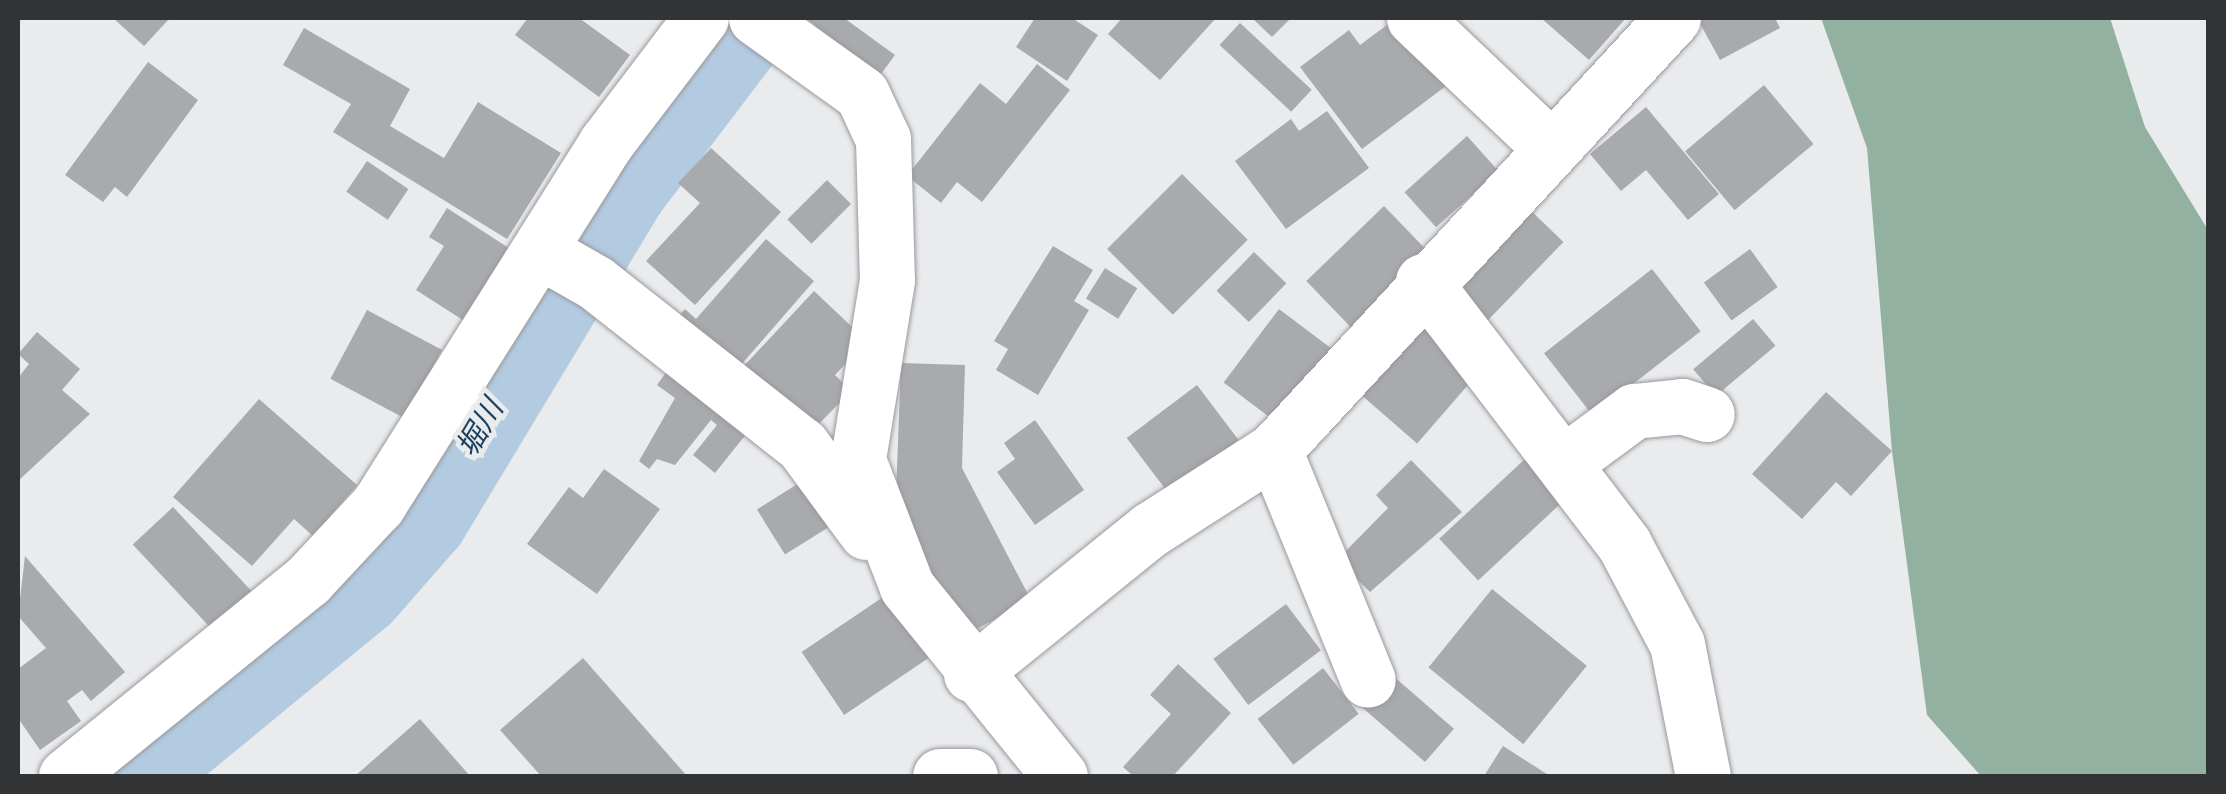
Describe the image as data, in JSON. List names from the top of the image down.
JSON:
{
  "water": ["堀川"]
}
